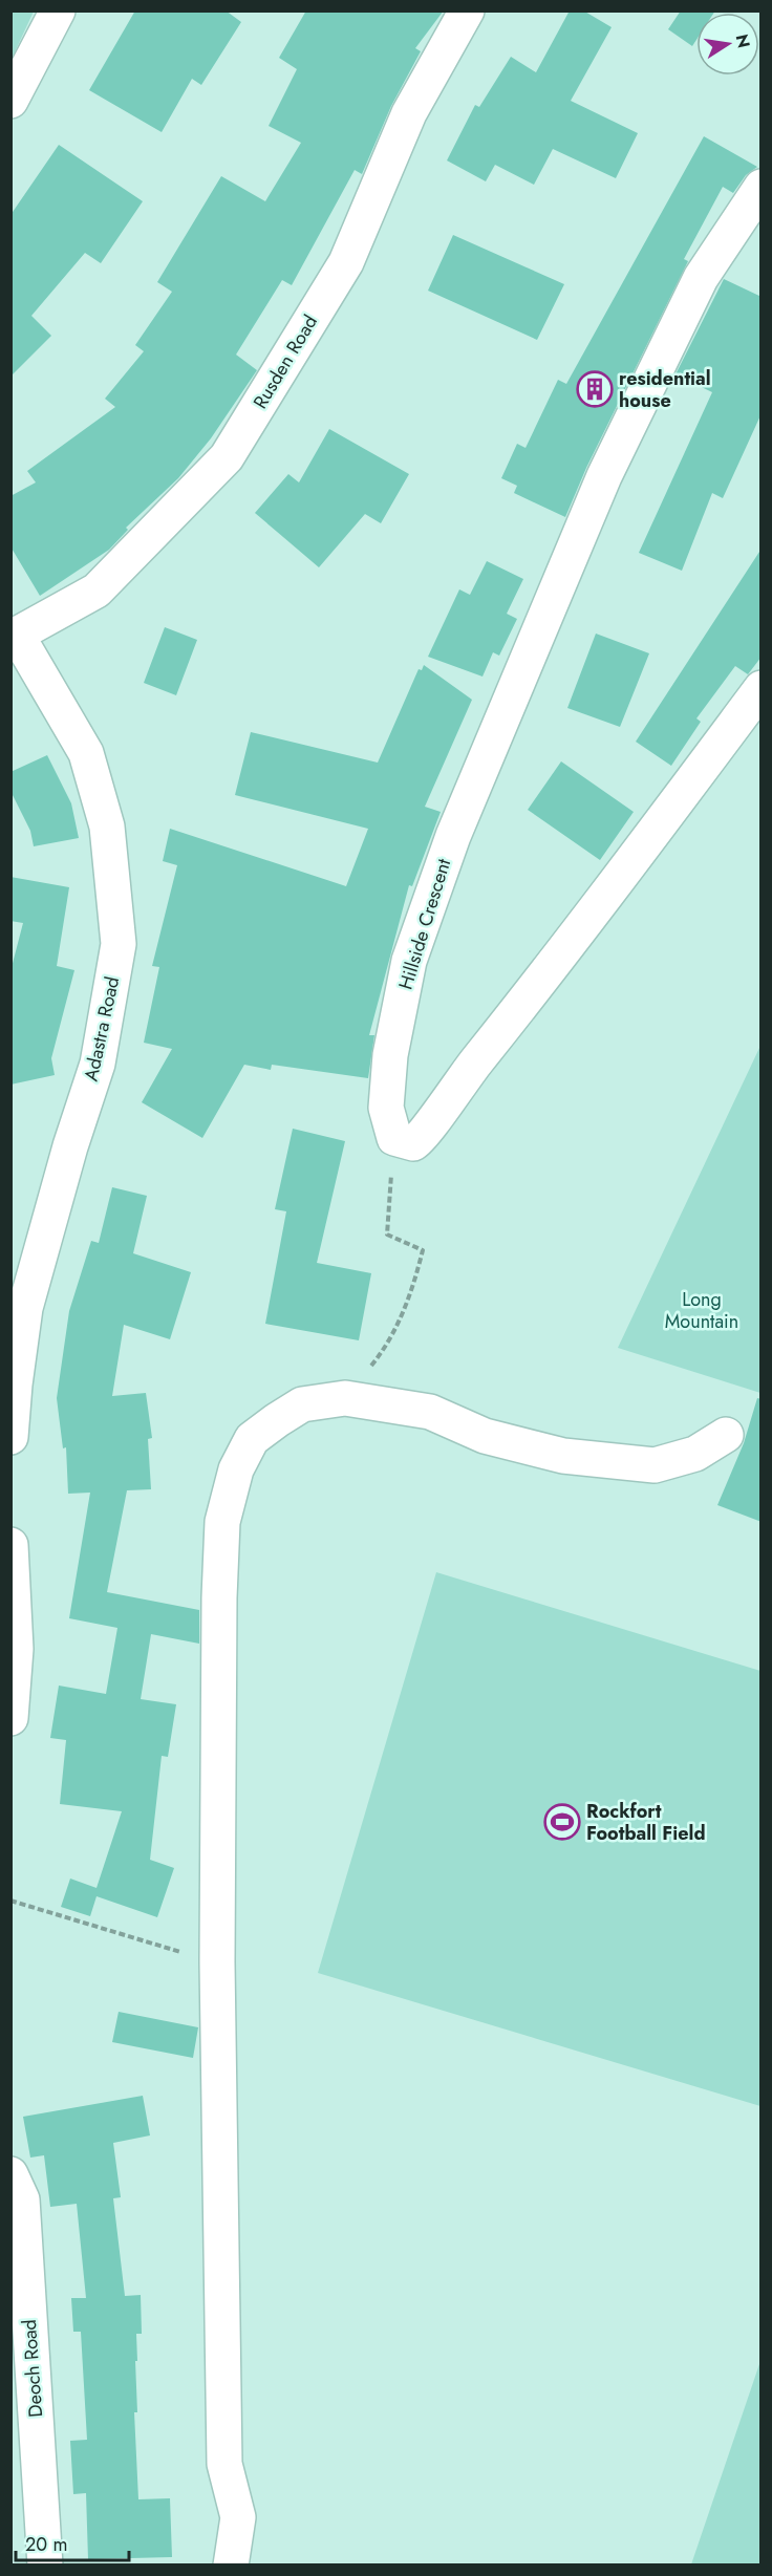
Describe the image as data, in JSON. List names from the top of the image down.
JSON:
{
  "streets": {
    "street": [
      "Rusden Road",
      "Hillside Crescent",
      "Adastra Road",
      "Deoch Road"
    ]
  },
  "crossings": [
    ["Rusden Road", "Adastra Road"]
  ],
  "parks": ["Long Mountain"],
  "places": {
    "building": ["residential house"],
    "sports": ["Rockfort Football Field"]
  },
  "scale_bar": "20 m",
  "north": "right"
}
